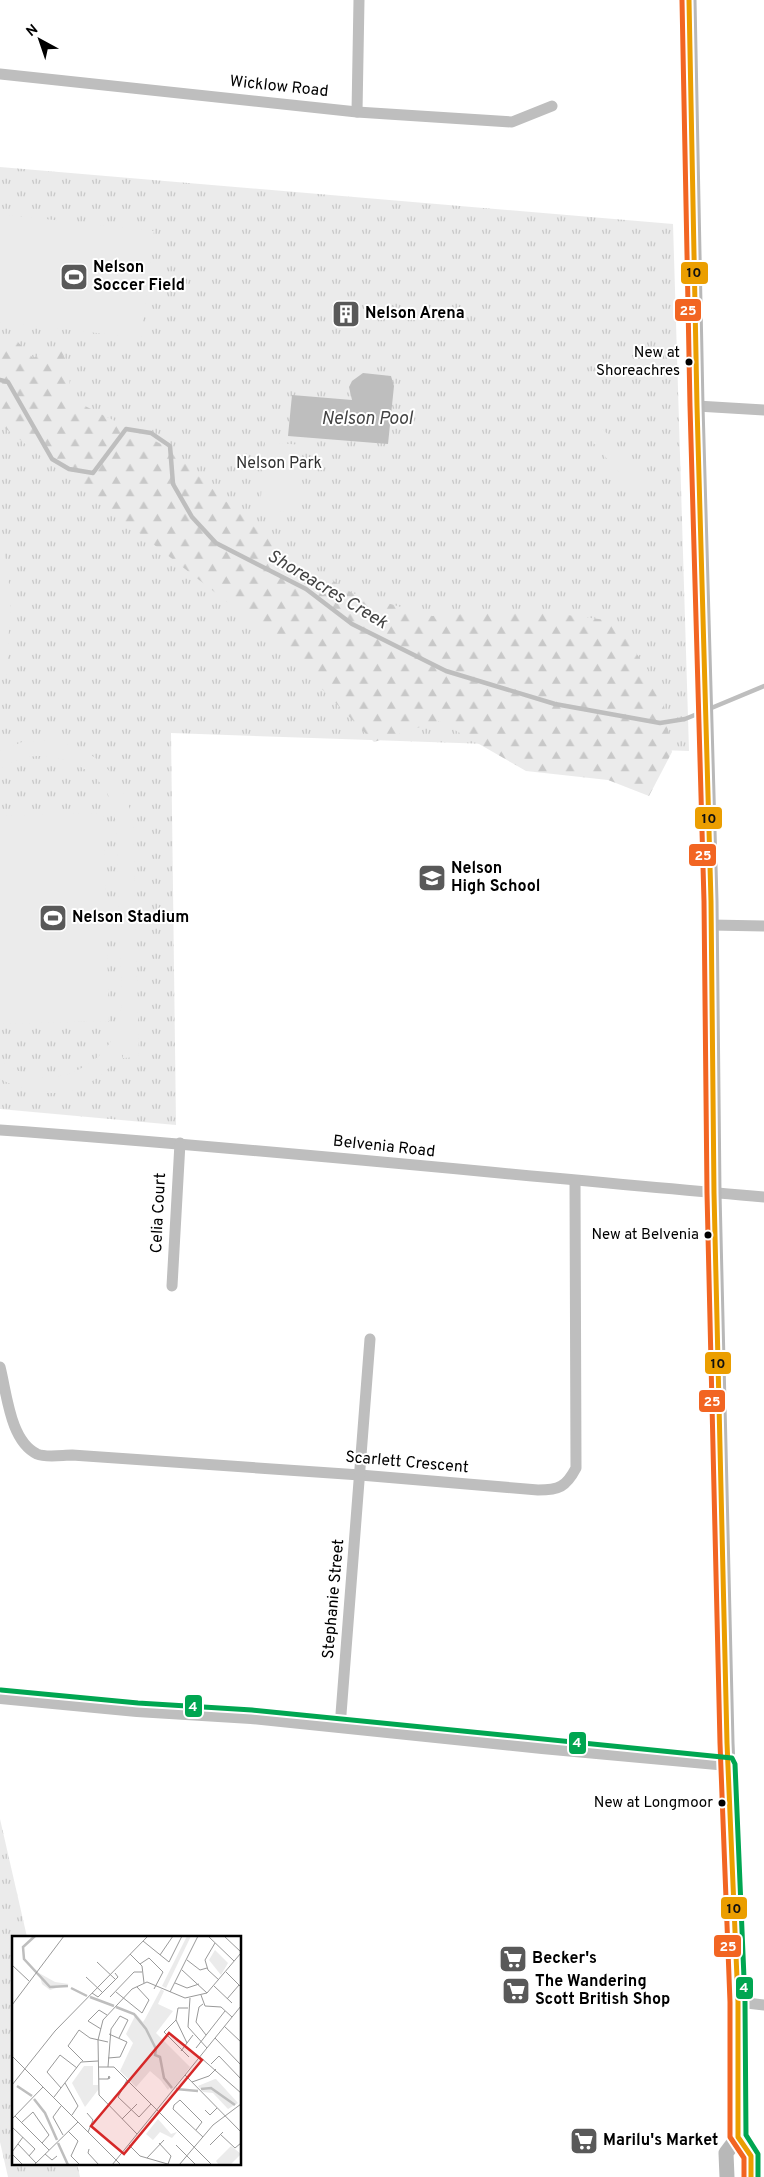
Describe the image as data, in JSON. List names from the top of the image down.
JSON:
{
  "streets": {
    "street": [
      "Wicklow Road",
      "Belvenia Road",
      "Celia Court",
      "Scarlett Crescent",
      "Stephanie Street"
    ]
  },
  "crossings": [
    ["Belvenia Road", "Celia Court"],
    ["Belvenia Road", "Scarlett Crescent"],
    ["Scarlett Crescent", "Stephanie Street"]
  ],
  "water": ["Nelson Pool", "Shoreacres Creek"],
  "parks": ["Nelson Park"],
  "places": {
    "sports": ["Nelson Soccer Field", "Nelson Stadium"],
    "building": ["Nelson Arena"],
    "other": ["New at Shoreachres", "New at Belvenia", "New at Longmoor"],
    "school or university": ["Nelson High School"],
    "supermarket": ["Becker's", "The Wandering Scott British Shop", "Marilu's Market"]
  },
  "lines": ["transit line 10", "transit line 25", "transit line 4"],
  "north": "top left"
}
